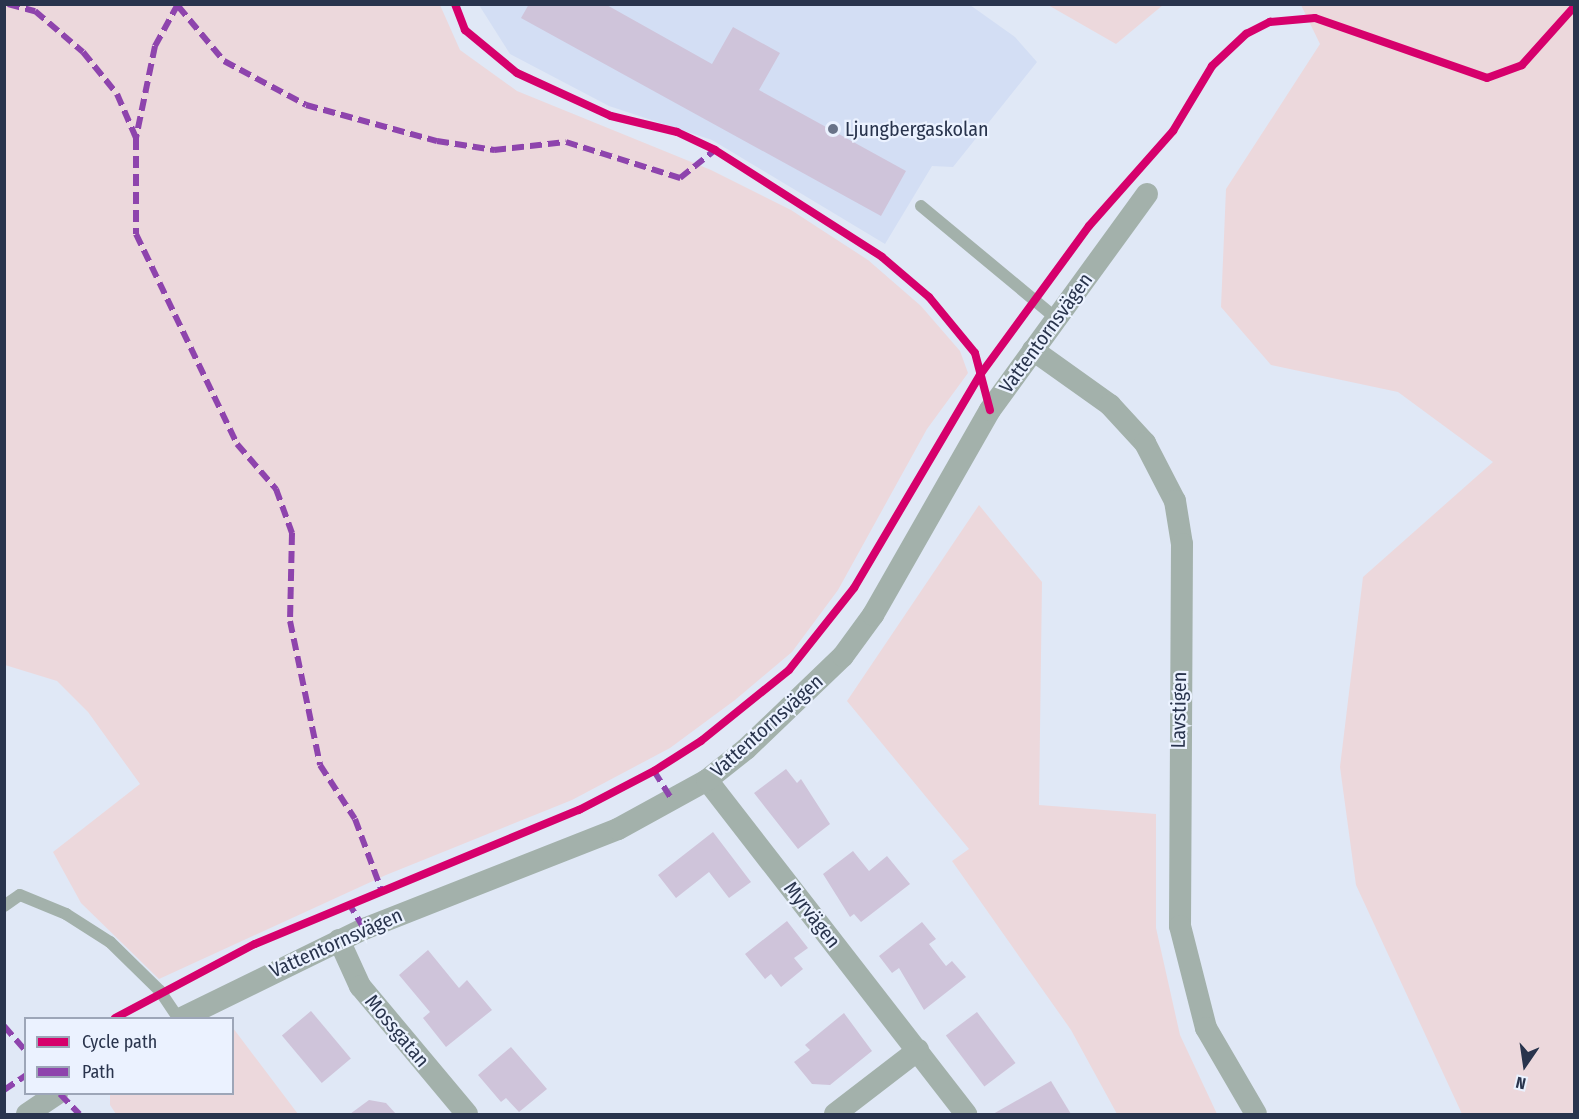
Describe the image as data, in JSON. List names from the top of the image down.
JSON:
{
  "streets": {
    "street": [
      "Vattentornsvägen",
      "Lavstigen",
      "Myrvägen",
      "Mossgatan"
    ]
  },
  "crossings": [
    ["Vattentornsvägen", "Lavstigen"],
    ["Vattentornsvägen", "Myrvägen"],
    ["Vattentornsvägen", "Mossgatan"]
  ],
  "places": ["Ljungbergaskolan"],
  "legend": ["Cycle path", "Path"],
  "north": "bottom"
}
